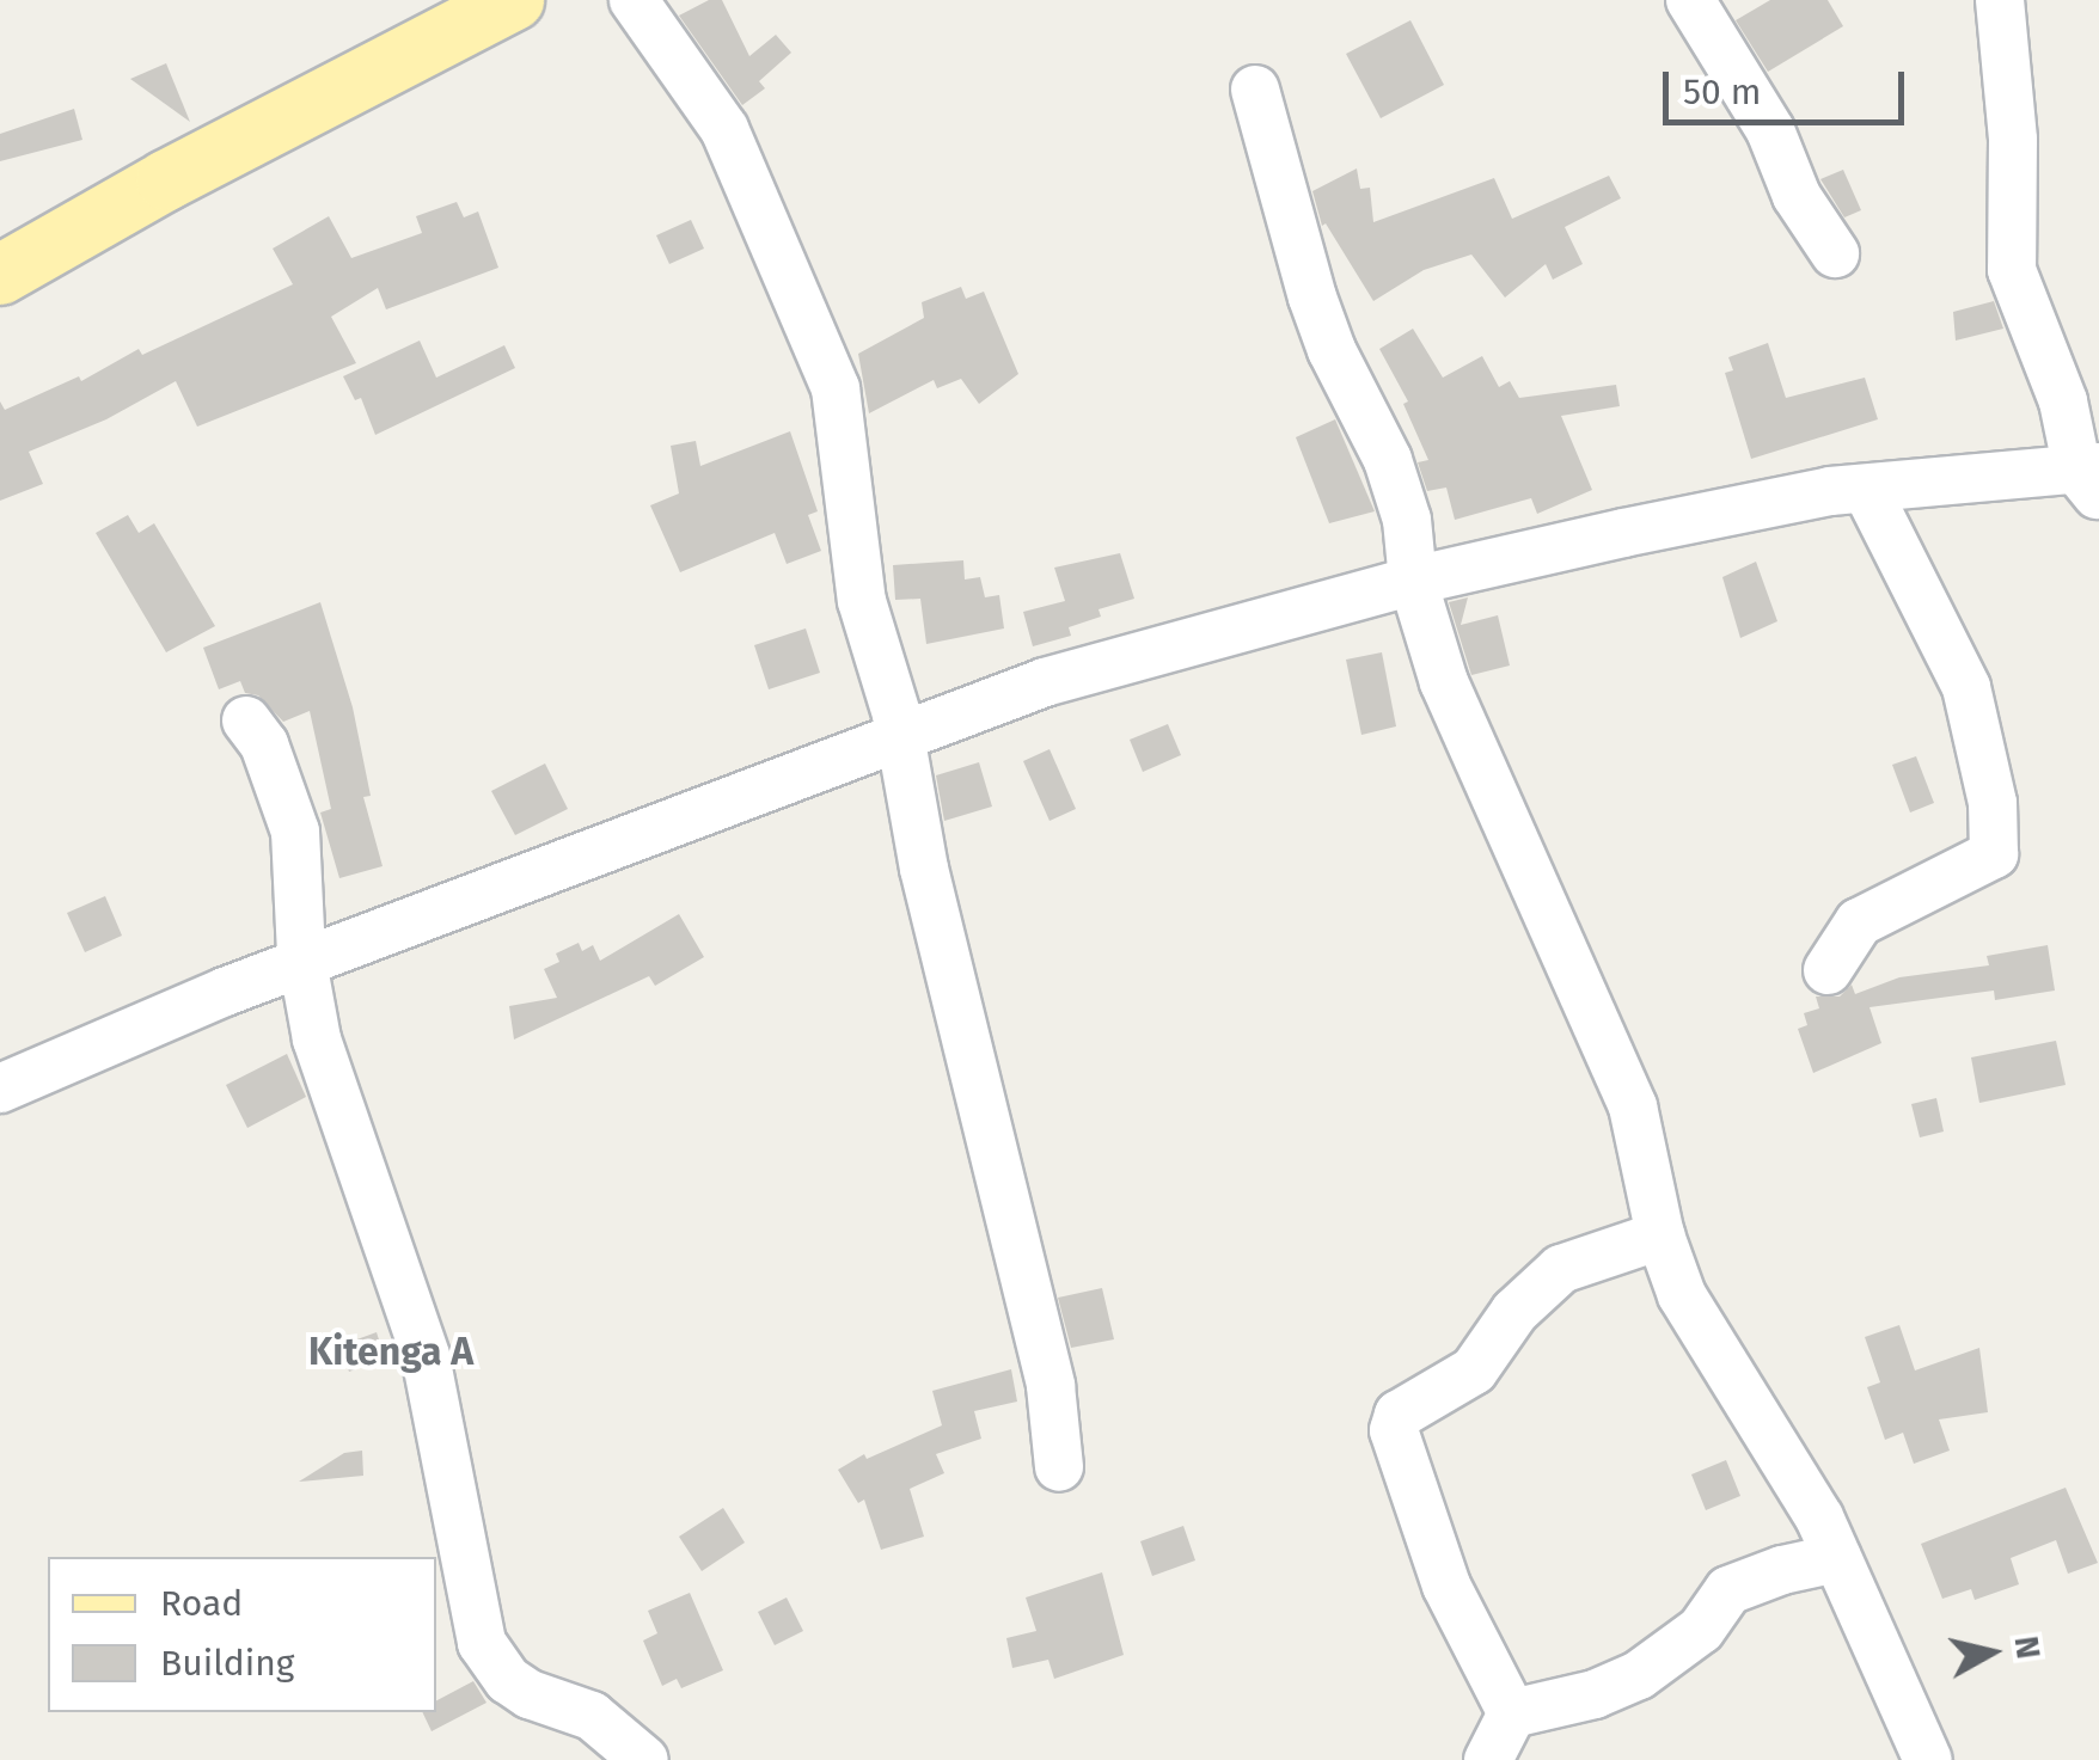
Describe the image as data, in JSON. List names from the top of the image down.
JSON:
{
  "districts": ["Kitenga A"],
  "legend": ["Road", "Building"],
  "scale_bar": "50 m",
  "north": "right"
}
